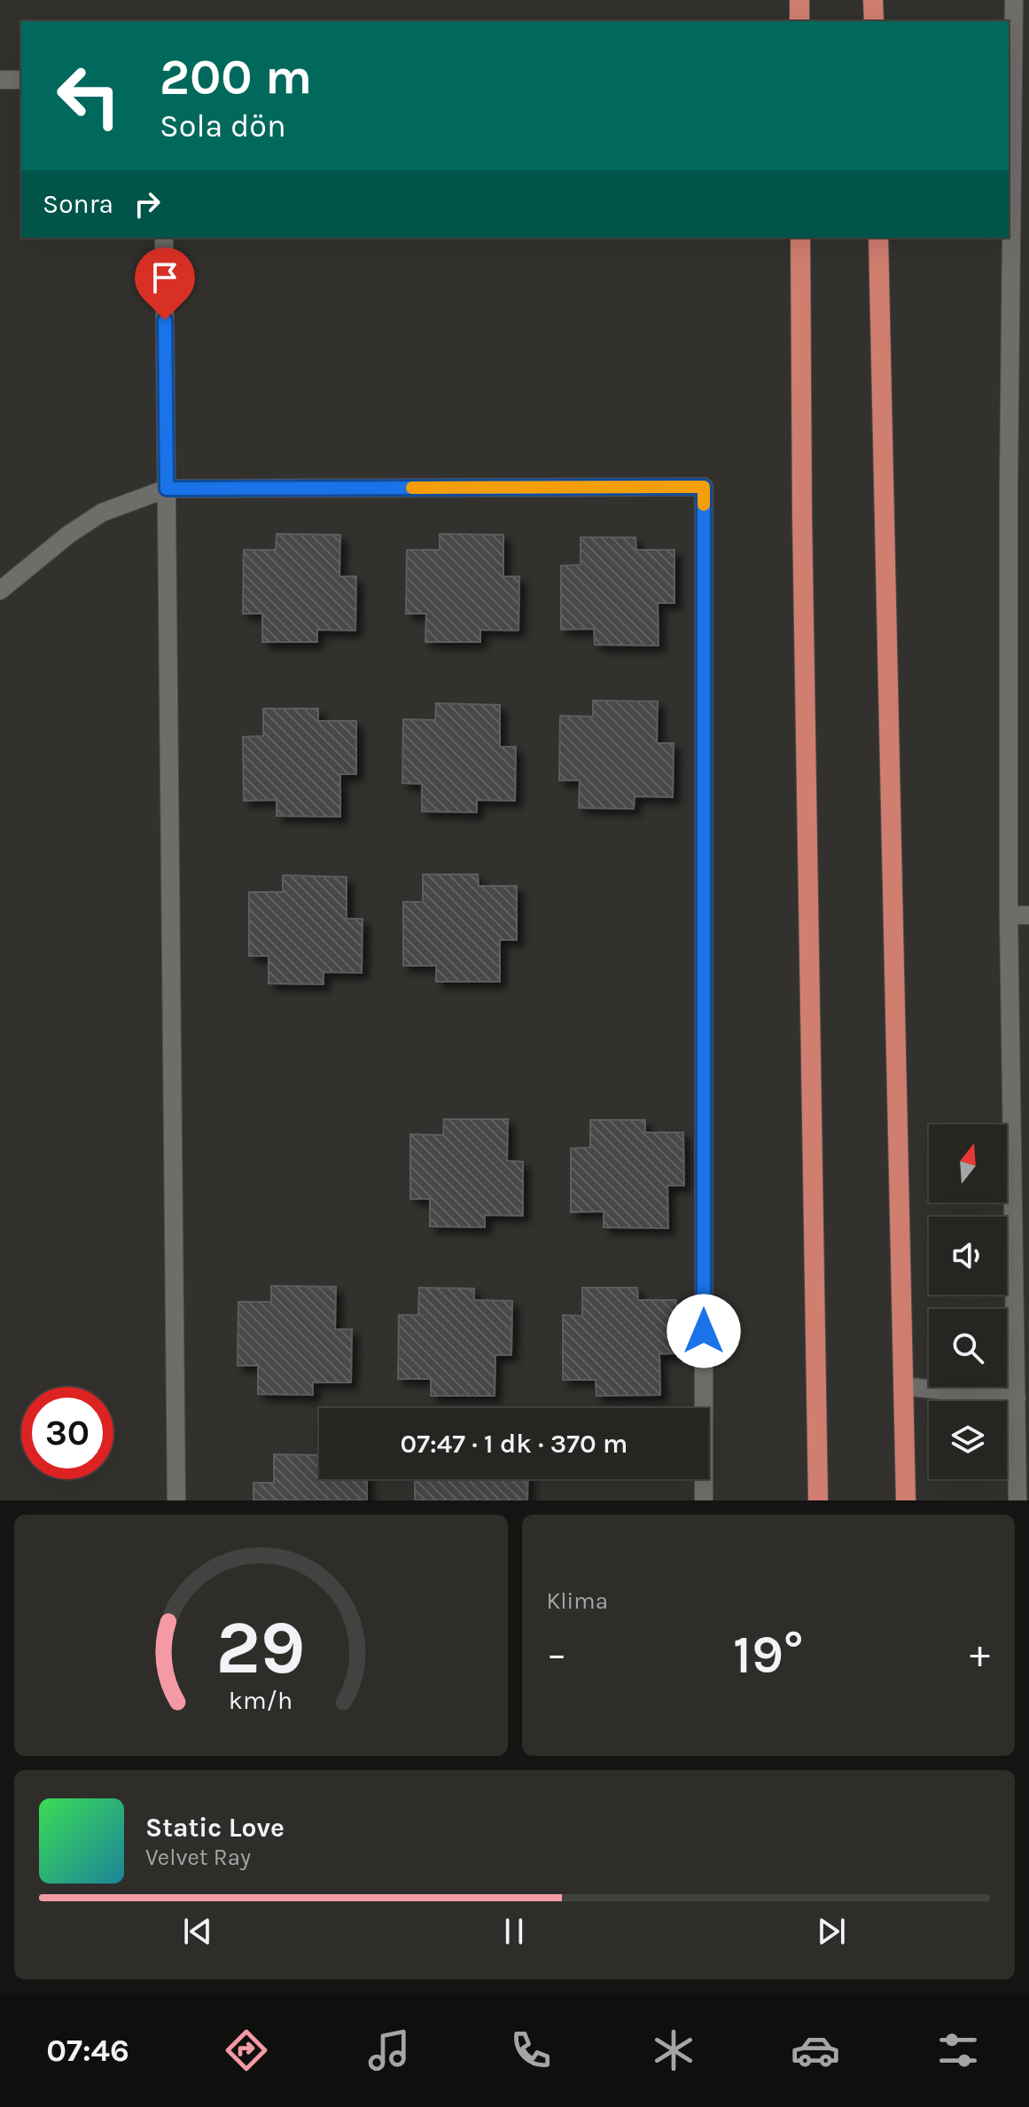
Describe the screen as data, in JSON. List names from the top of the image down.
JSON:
{
  "north": "top",
  "page": {
    "turn": ["200 m", "Sola dön"],
    "then": "Sonra",
    "limit": "30",
    "trip": "07:47 · 1 dk · 370 m",
    "tile": "Klima",
    "heat": ["−", "19°", "+"],
    "song": ["Static Love", "Velvet Ray"],
    "tabs": "07:46",
    "gauge": ["29", "km/h"]
  }
}
